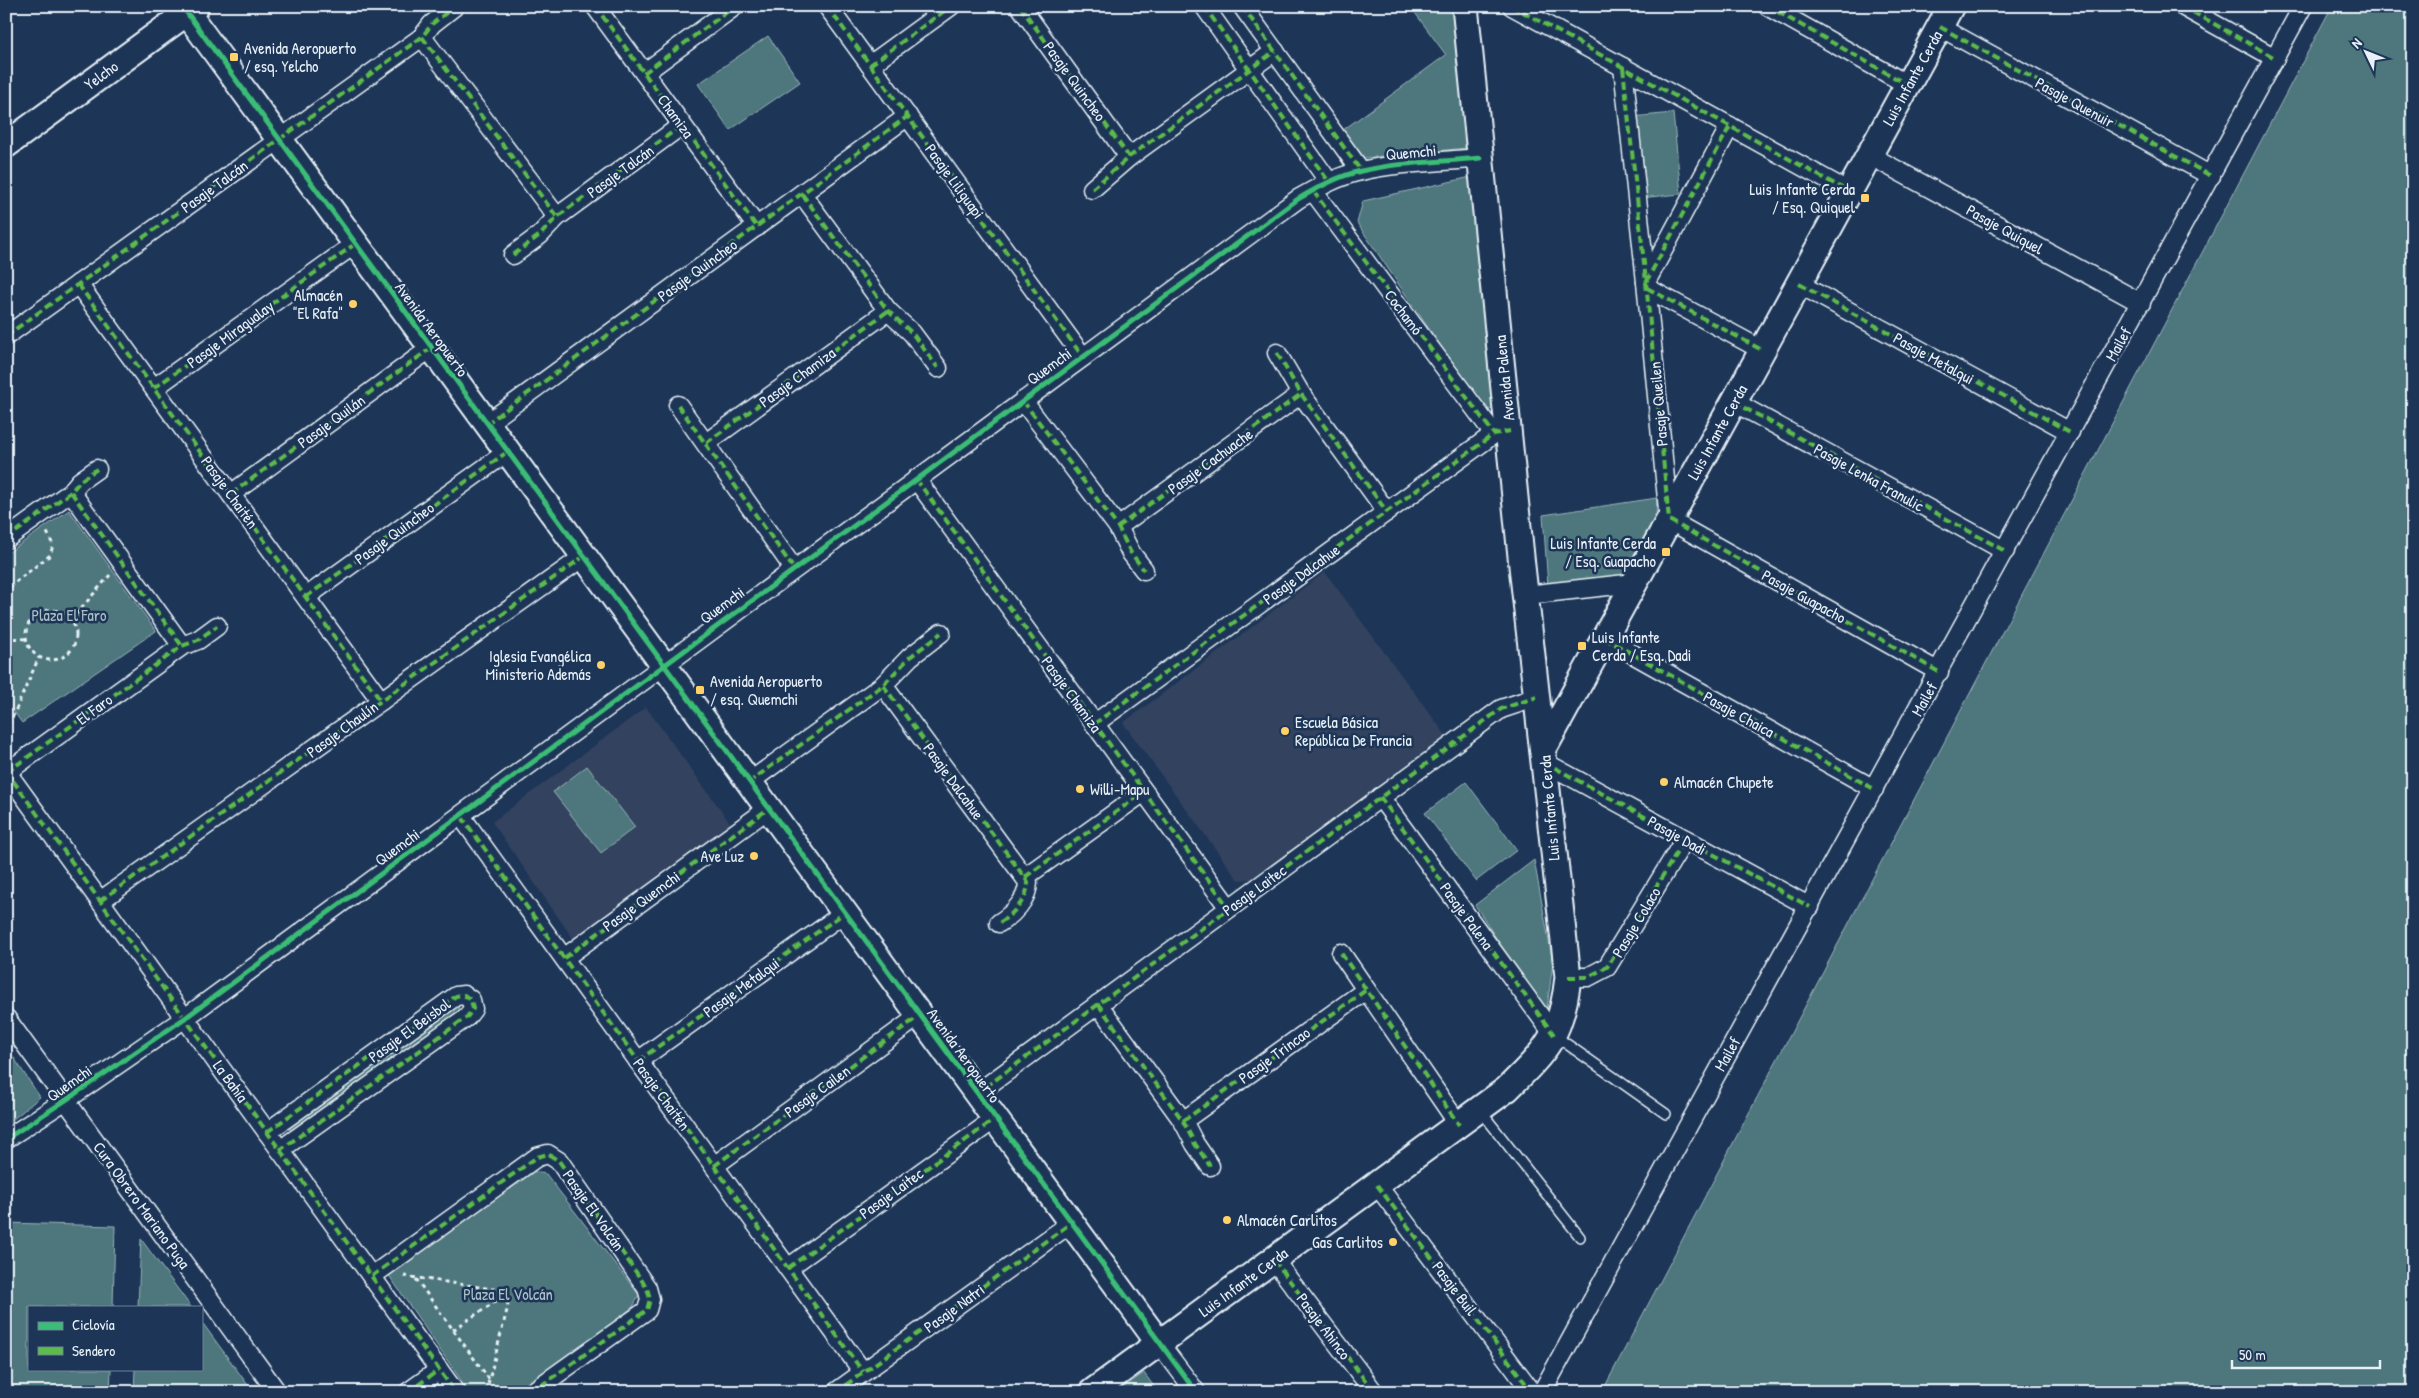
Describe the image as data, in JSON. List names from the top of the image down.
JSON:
{
  "streets": {
    "street": [
      "Yelcho",
      "Luis Infante Cerda",
      "Pasaje Quincheo",
      "Pasaje Quenuir",
      "Chamiza",
      "Quemchi",
      "Pasaje Talcán",
      "Pasaje Liliguapi",
      "Pasaje Quiquel",
      "Cochamó",
      "Avenida Aeropuerto",
      "Pasaje Miragualay",
      "Mailef",
      "Pasaje Metalqui",
      "Pasaje Chamiza",
      "Avenida Palena",
      "Pasaje Queilen",
      "Pasaje Quilán",
      "Pasaje Cachuache",
      "Pasaje Lenka Franulic",
      "Pasaje Chaitén",
      "Pasaje Dalcahue",
      "Pasaje Guapacho",
      "El Faro",
      "Pasaje Chaica",
      "Pasaje Chaulín",
      "Pasaje Dadi",
      "Pasaje Laitec",
      "Pasaje Quemchi",
      "Pasaje Palena",
      "Pasaje Colaco",
      "Pasaje El Beisbol",
      "Pasaje Trincao",
      "La Bahía",
      "Pasaje Cailen",
      "Cura Obrero Mariano Puga",
      "Pasaje El Volcán",
      "Pasaje Buil",
      "Pasaje Natri",
      "Pasaje Ahinco"
    ]
  },
  "crossings": [
    ["Yelcho", "Avenida Aeropuerto"],
    ["Luis Infante Cerda", "Pasaje Quenuir"],
    ["Luis Infante Cerda", "Pasaje Quiquel"],
    ["Luis Infante Cerda", "Avenida Aeropuerto"],
    ["Luis Infante Cerda", "Pasaje Metalqui"],
    ["Luis Infante Cerda", "Avenida Palena"],
    ["Luis Infante Cerda", "Pasaje Queilen"],
    ["Luis Infante Cerda", "Pasaje Lenka Franulic"],
    ["Luis Infante Cerda", "Pasaje Guapacho"],
    ["Luis Infante Cerda", "Pasaje Chaica"],
    ["Luis Infante Cerda", "Pasaje Dadi"],
    ["Luis Infante Cerda", "Pasaje Palena"],
    ["Luis Infante Cerda", "Pasaje Colaco"],
    ["Luis Infante Cerda", "Pasaje Buil"],
    ["Luis Infante Cerda", "Pasaje Ahinco"],
    ["Pasaje Quincheo", "Chamiza"],
    ["Pasaje Quincheo", "Pasaje Liliguapi"],
    ["Pasaje Quincheo", "Avenida Aeropuerto"],
    ["Pasaje Quincheo", "Pasaje Chaitén"],
    ["Pasaje Quenuir", "Mailef"],
    ["Chamiza", "Pasaje Talcán"],
    ["Quemchi", "Pasaje Liliguapi"],
    ["Quemchi", "Cochamó"],
    ["Quemchi", "Avenida Aeropuerto"],
    ["Quemchi", "Pasaje Chamiza"],
    ["Quemchi", "Avenida Palena"],
    ["Quemchi", "Pasaje Chaitén"],
    ["Quemchi", "La Bahía"],
    ["Quemchi", "Cura Obrero Mariano Puga"],
    ["Pasaje Talcán", "Avenida Aeropuerto"],
    ["Pasaje Talcán", "Pasaje Chaitén"],
    ["Pasaje Quiquel", "Mailef"],
    ["Cochamó", "Avenida Palena"],
    ["Cochamó", "Pasaje Dalcahue"],
    ["Avenida Aeropuerto", "Pasaje Miragualay"],
    ["Avenida Aeropuerto", "Pasaje Metalqui"],
    ["Avenida Aeropuerto", "Pasaje Quilán"],
    ["Avenida Aeropuerto", "Pasaje Chaulín"],
    ["Avenida Aeropuerto", "Pasaje Laitec"],
    ["Avenida Aeropuerto", "Pasaje Quemchi"],
    ["Avenida Aeropuerto", "Pasaje Cailen"],
    ["Avenida Aeropuerto", "Pasaje Natri"],
    ["Pasaje Miragualay", "Pasaje Chaitén"],
    ["Mailef", "Pasaje Metalqui"],
    ["Mailef", "Pasaje Lenka Franulic"],
    ["Mailef", "Pasaje Guapacho"],
    ["Mailef", "Pasaje Chaica"],
    ["Mailef", "Pasaje Dadi"],
    ["Pasaje Metalqui", "Pasaje Chaitén"],
    ["Pasaje Chamiza", "Pasaje Dalcahue"],
    ["Pasaje Chamiza", "Pasaje Laitec"],
    ["Avenida Palena", "Pasaje Dalcahue"],
    ["Avenida Palena", "Pasaje Dadi"],
    ["Avenida Palena", "Pasaje Laitec"],
    ["Pasaje Queilen", "Pasaje Guapacho"],
    ["Pasaje Quilán", "Pasaje Chaitén"],
    ["Pasaje Chaitén", "Pasaje Chaulín"],
    ["Pasaje Chaitén", "Pasaje Laitec"],
    ["Pasaje Chaitén", "Pasaje Quemchi"],
    ["Pasaje Chaitén", "Pasaje Cailen"],
    ["Pasaje Chaitén", "Pasaje Natri"],
    ["El Faro", "La Bahía"],
    ["Pasaje Chaulín", "La Bahía"],
    ["Pasaje Dadi", "Pasaje Colaco"],
    ["Pasaje Laitec", "Pasaje Palena"],
    ["Pasaje El Beisbol", "La Bahía"],
    ["La Bahía", "Pasaje El Volcán"]
  ],
  "parks": ["Plaza El Faro", "Plaza El Volcán"],
  "places": {
    "transit": [
      "Avenida Aeropuerto / esq. Yelcho",
      "Luis Infante Cerda / Esq. Quiquel",
      "Luis Infante Cerda / Esq. Guapacho",
      "Luis Infante Cerda / Esq. Dadi",
      "Avenida Aeropuerto / esq. Quemchi"
    ],
    "other": [
      "Almacén \"El Rafa\"",
      "Iglesia Evangélica Ministerio Además",
      "Escuela Básica República De Francia",
      "Almacén Chupete",
      "Willi-Mapu",
      "Ave Luz",
      "Almacén Carlitos",
      "Gas Carlitos"
    ]
  },
  "legend": ["Ciclovía", "Sendero"],
  "scale_bar": "50 m",
  "north": "top left"
}
